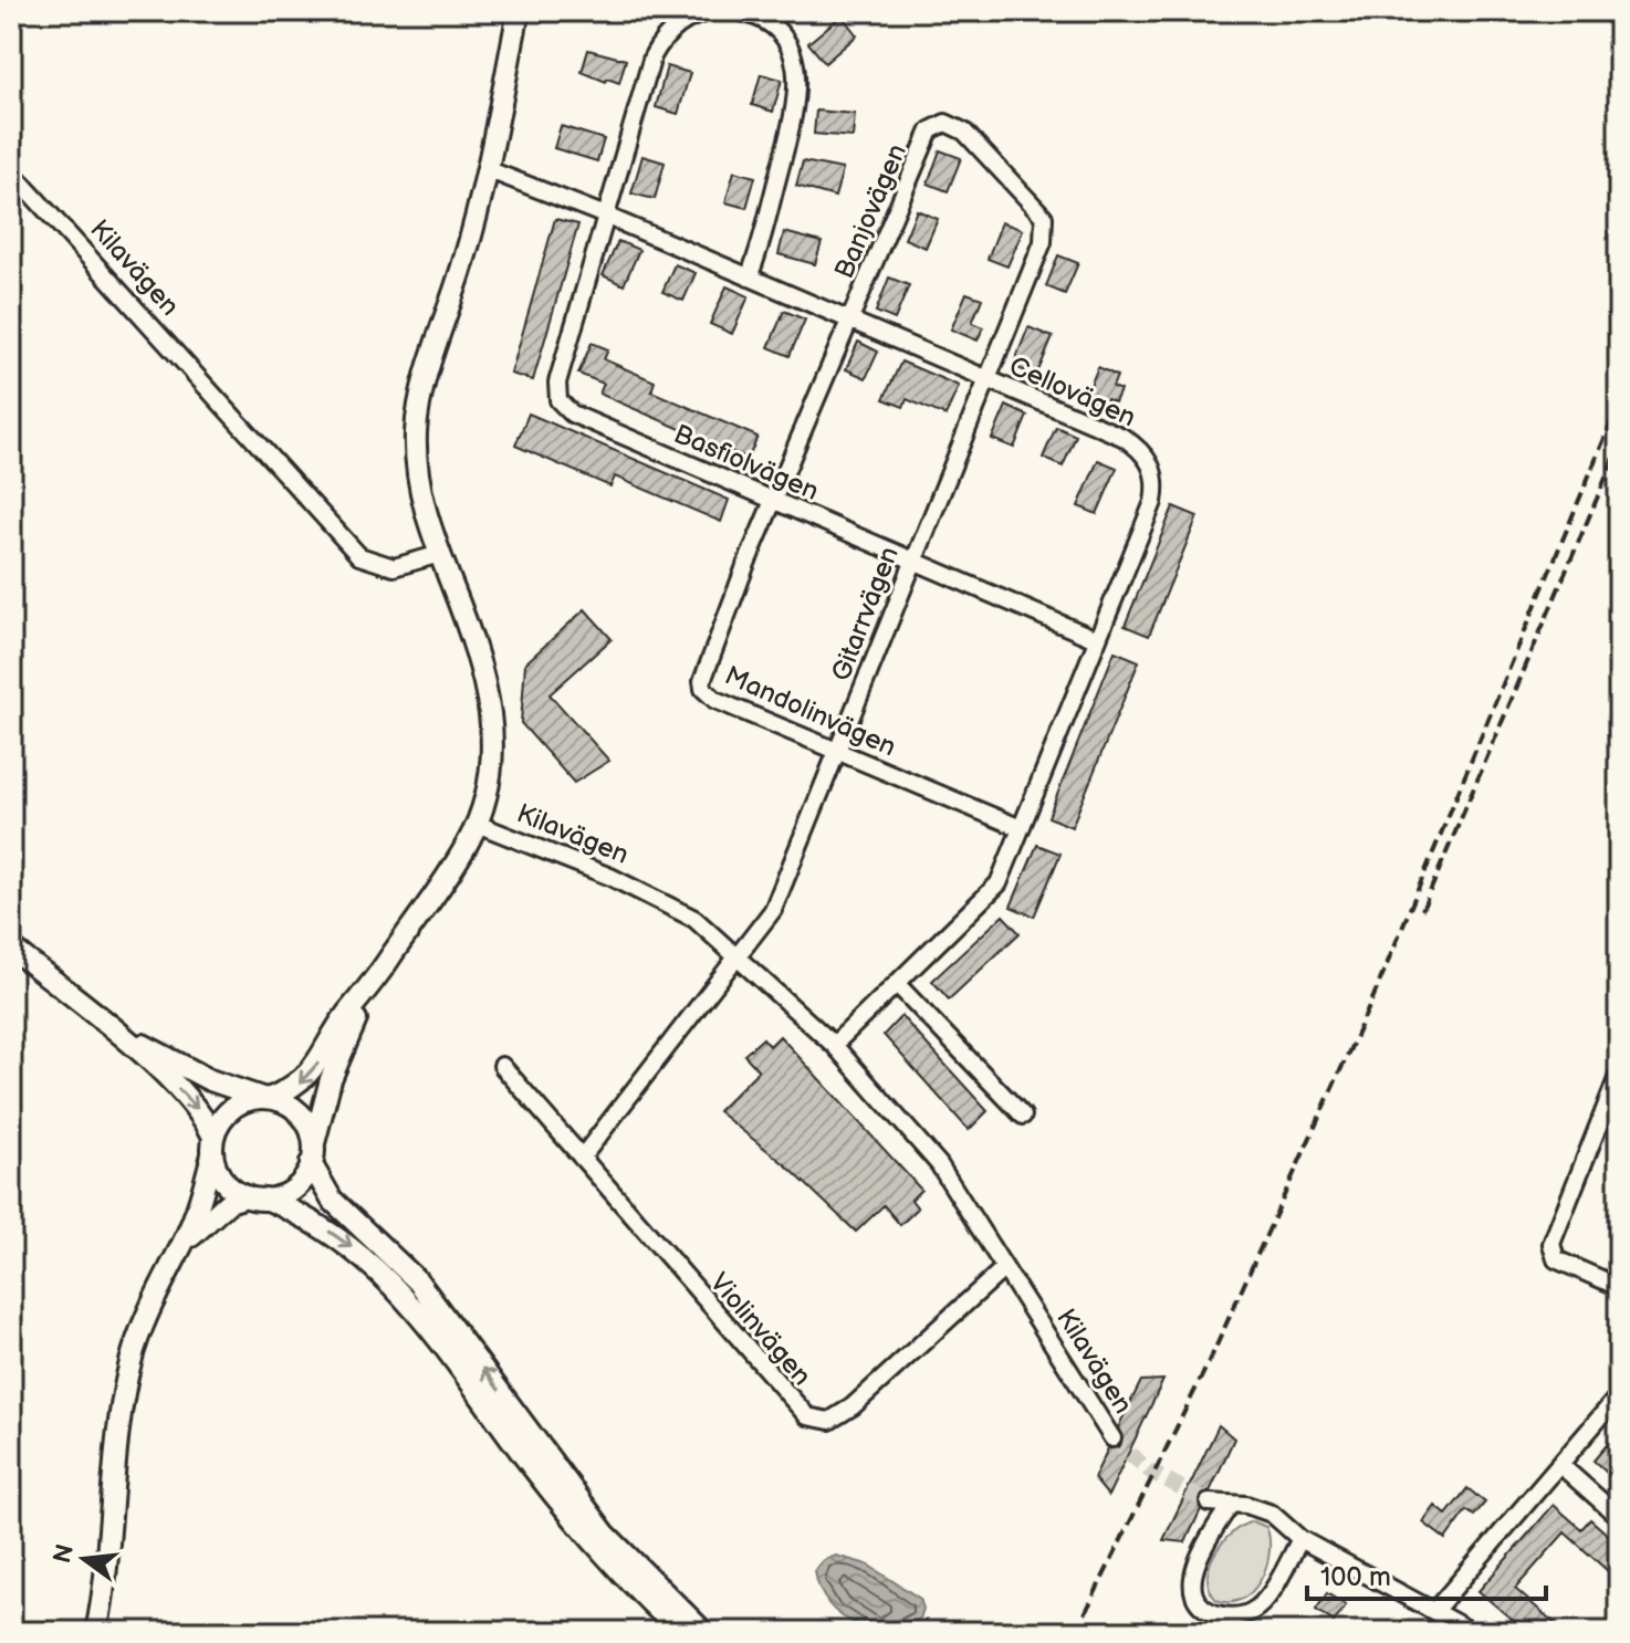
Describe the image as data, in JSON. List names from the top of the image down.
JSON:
{
  "streets": {
    "street": [
      "Banjovägen",
      "Kilavägen",
      "Cellovägen",
      "Basfiolvägen",
      "Gitarrvägen",
      "Mandolinvägen",
      "Violinvägen"
    ]
  },
  "crossings": [
    ["Banjovägen", "Cellovägen"],
    ["Banjovägen", "Gitarrvägen"],
    ["Banjovägen", "Mandolinvägen"],
    ["Kilavägen", "Cellovägen"],
    ["Kilavägen", "Gitarrvägen"],
    ["Kilavägen", "Violinvägen"],
    ["Cellovägen", "Basfiolvägen"],
    ["Cellovägen", "Gitarrvägen"],
    ["Cellovägen", "Mandolinvägen"],
    ["Basfiolvägen", "Gitarrvägen"],
    ["Basfiolvägen", "Mandolinvägen"],
    ["Gitarrvägen", "Mandolinvägen"]
  ],
  "scale_bar": "100 m",
  "north": "left"
}
